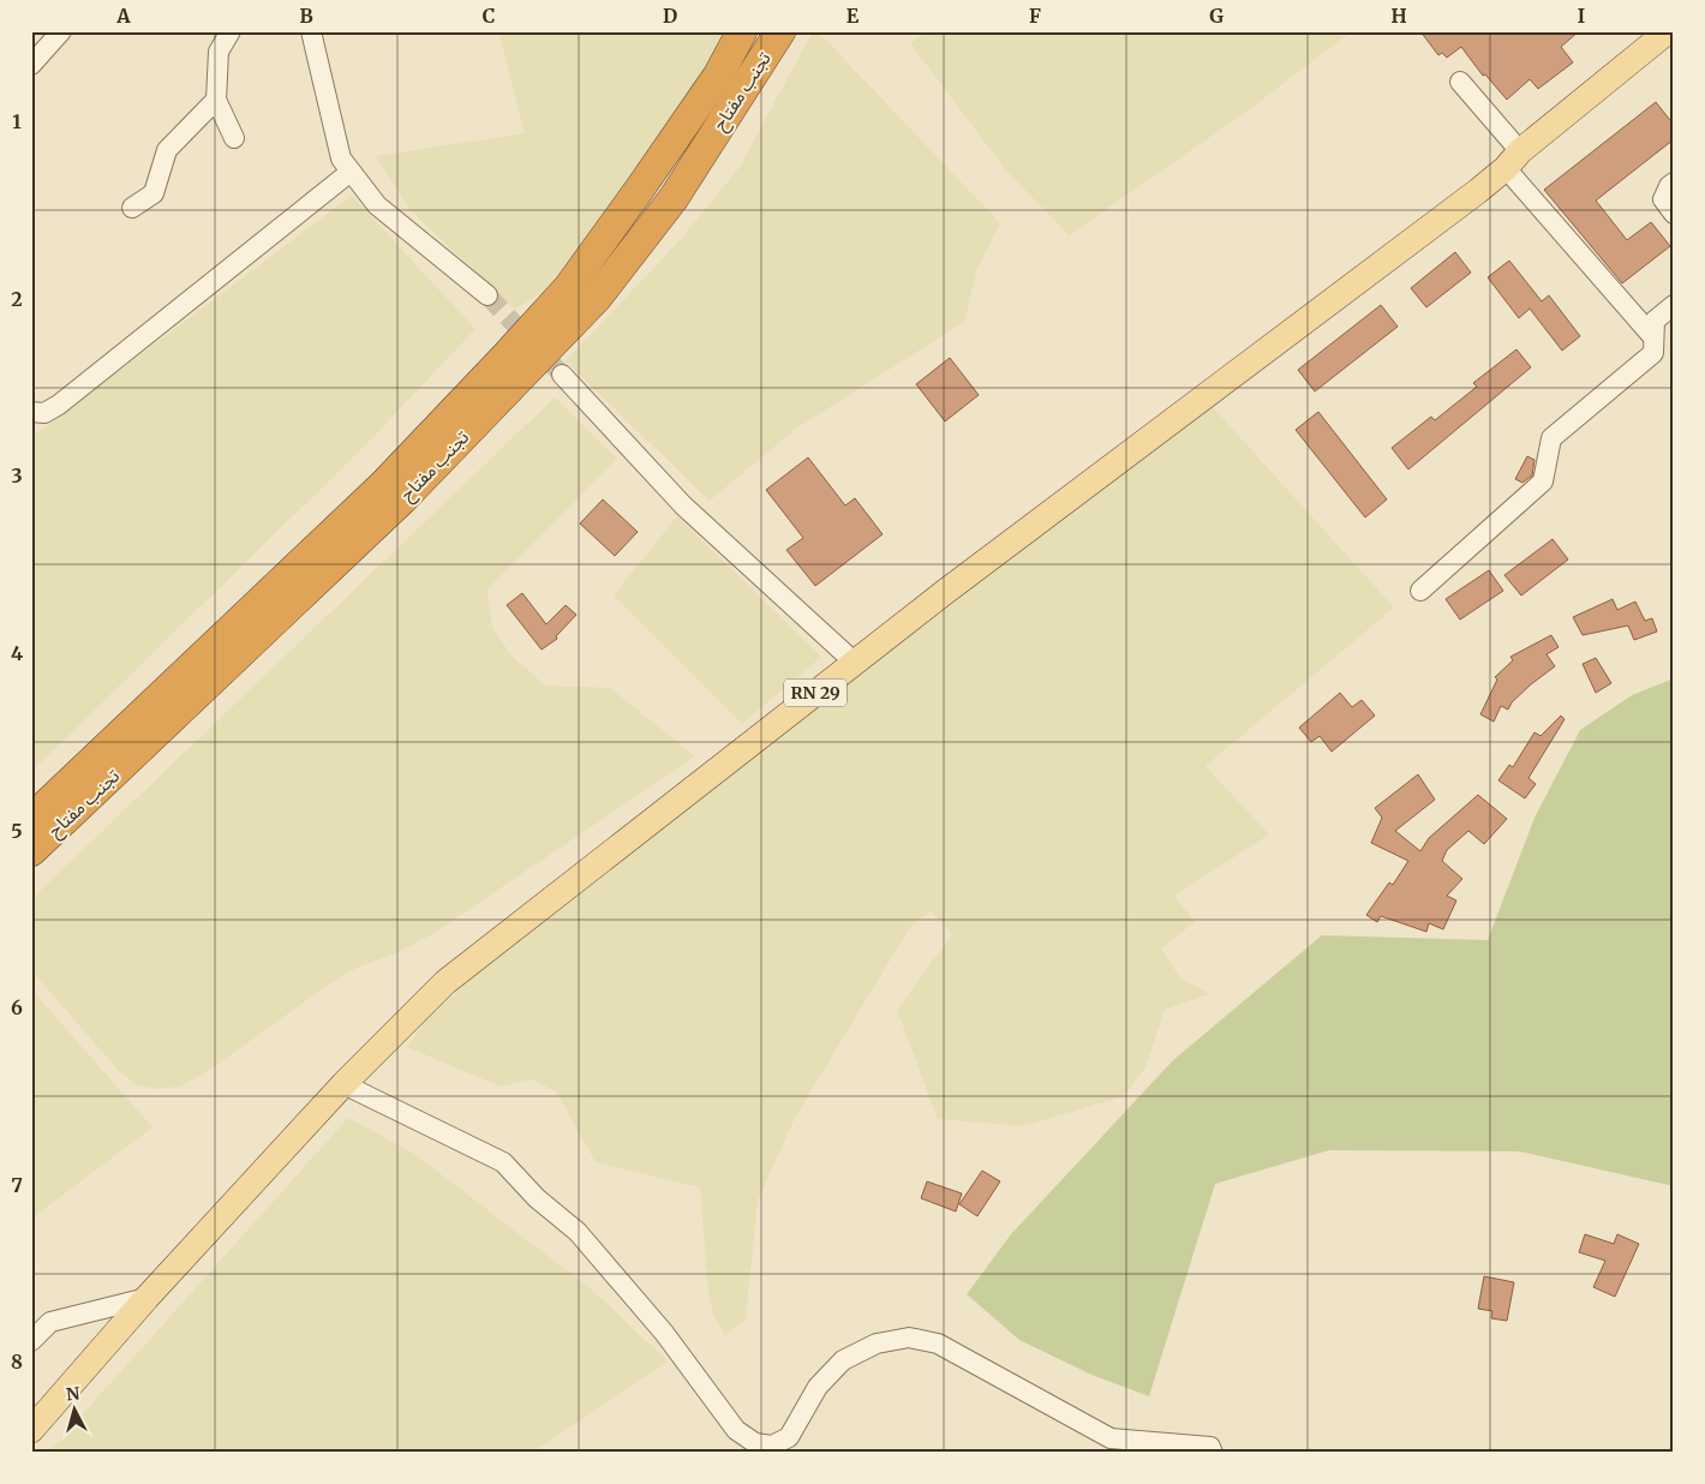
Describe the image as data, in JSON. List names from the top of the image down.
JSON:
{
  "streets": {
    "highway": ["تجنب مفتاح"],
    "main road": ["RN 29"]
  },
  "north": "top",
  "grid": {
    "columns": [
      "A",
      "B",
      "C",
      "D",
      "E",
      "F",
      "G",
      "H",
      "I"
    ],
    "rows": [
      "1",
      "2",
      "3",
      "4",
      "5",
      "6",
      "7",
      "8"
    ]
  }
}
